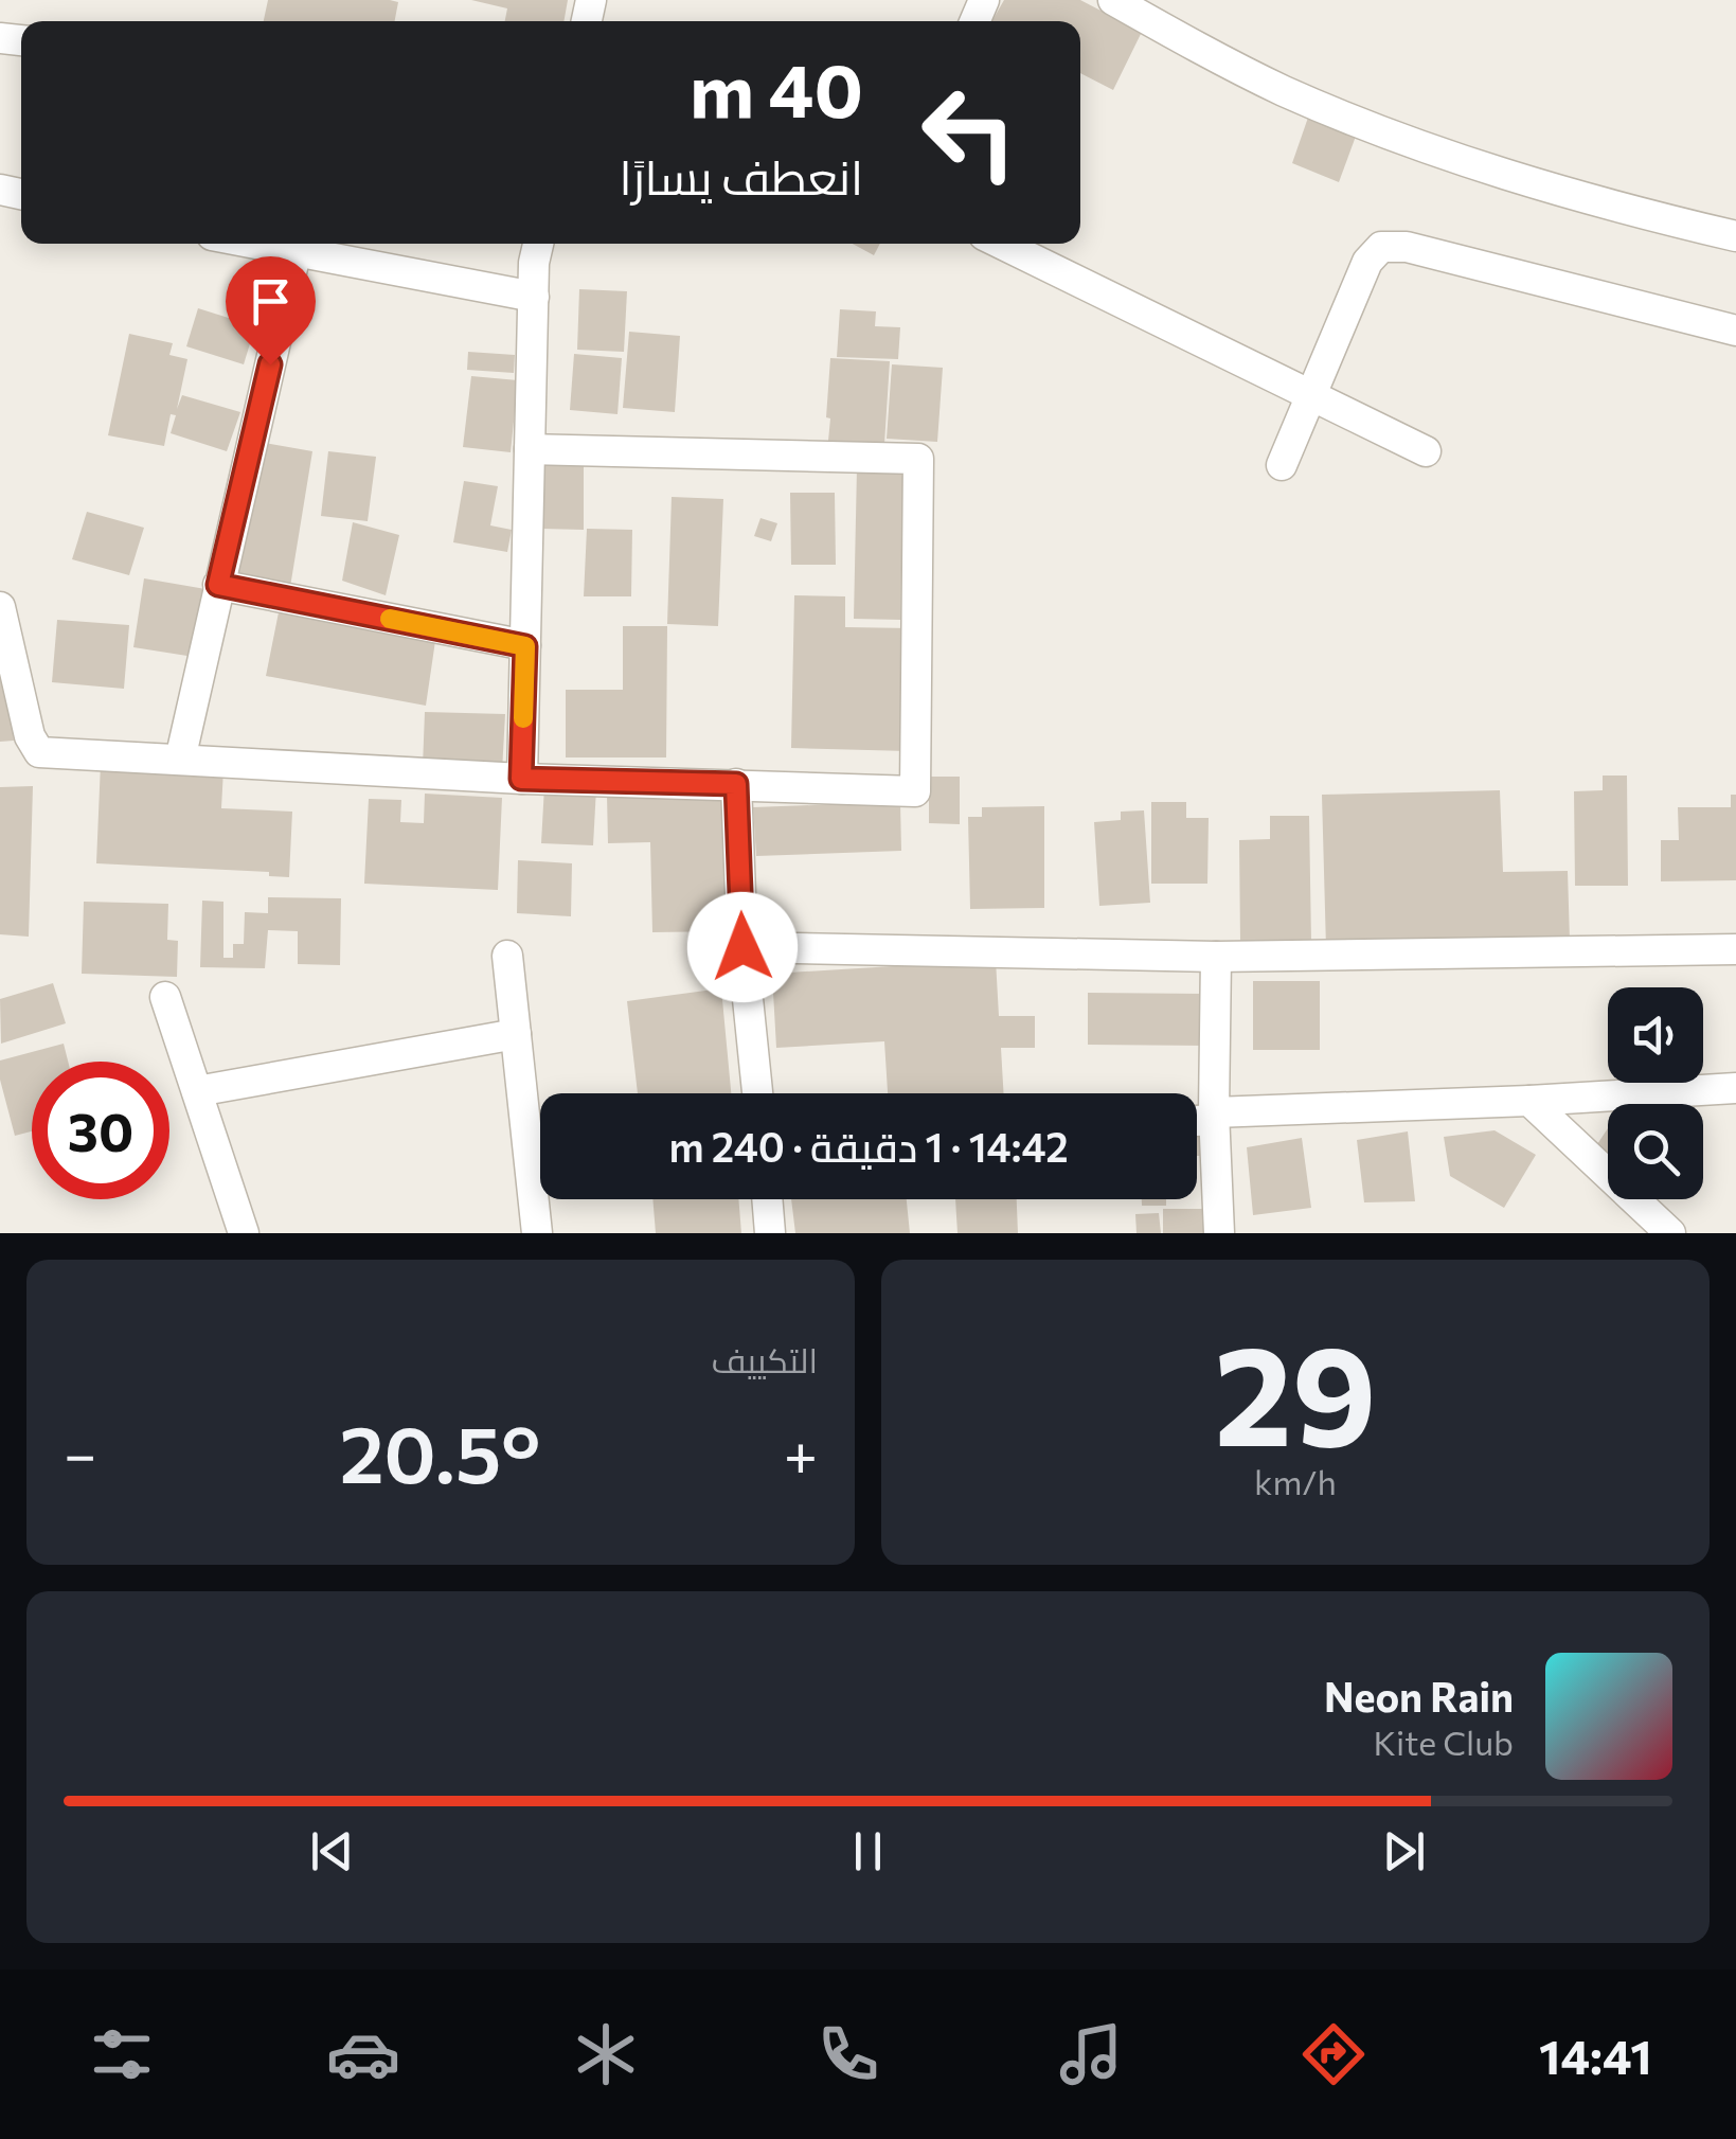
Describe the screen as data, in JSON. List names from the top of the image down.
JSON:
{
  "page": {
    "turn": ["40 m", "انعطف يسارًا"],
    "limit": "30",
    "trip": "14:42 · 1 دقيقة · 240 m",
    "tile": [
      ["29", "km/h"],
      "التكييف"
    ],
    "heat": ["−", "20.5°", "+"],
    "song": ["Neon Rain", "Kite Club"],
    "tabs": "14:41"
  }
}
